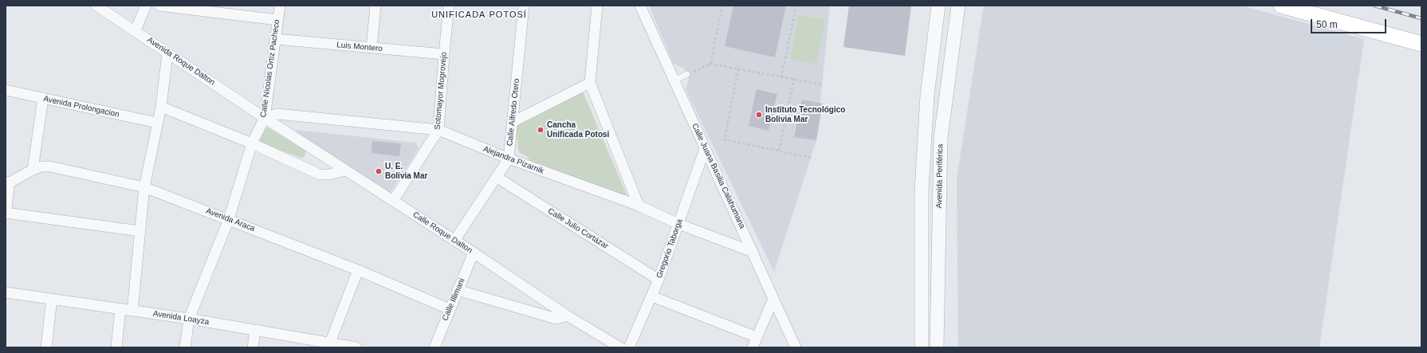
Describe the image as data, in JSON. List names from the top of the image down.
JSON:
{
  "streets": {
    "street": [
      "Luis Montero",
      "Avenida Roque Dalton",
      "Calle Nicolas Ortiz Pacheco",
      "Sotomayor Mogrovejo",
      "Avenida Prolongacion",
      "Calle Alfredo Otero",
      "Alejandra Pizarnik",
      "Calle Juana Basilia Calahumana",
      "Avenida Periférica",
      "Avenida Araca",
      "Calle Julio Cortázar",
      "Calle Roque Dalton",
      "Gregorio Taborga",
      "Calle Illimani",
      "Avenida Loayza"
    ]
  },
  "crossings": [
    ["Luis Montero", "Calle Nicolas Ortiz Pacheco"],
    ["Luis Montero", "Sotomayor Mogrovejo"],
    ["Avenida Roque Dalton", "Calle Nicolas Ortiz Pacheco"],
    ["Avenida Roque Dalton", "Alejandra Pizarnik"],
    ["Avenida Roque Dalton", "Calle Roque Dalton"],
    ["Calle Nicolas Ortiz Pacheco", "Alejandra Pizarnik"],
    ["Calle Nicolas Ortiz Pacheco", "Avenida Araca"],
    ["Calle Nicolas Ortiz Pacheco", "Calle Roque Dalton"],
    ["Calle Nicolas Ortiz Pacheco", "Avenida Loayza"],
    ["Sotomayor Mogrovejo", "Alejandra Pizarnik"],
    ["Sotomayor Mogrovejo", "Calle Roque Dalton"],
    ["Calle Alfredo Otero", "Alejandra Pizarnik"],
    ["Calle Alfredo Otero", "Calle Julio Cortázar"],
    ["Calle Alfredo Otero", "Calle Roque Dalton"],
    ["Alejandra Pizarnik", "Calle Juana Basilia Calahumana"],
    ["Alejandra Pizarnik", "Calle Roque Dalton"],
    ["Alejandra Pizarnik", "Gregorio Taborga"],
    ["Calle Juana Basilia Calahumana", "Gregorio Taborga"],
    ["Avenida Araca", "Calle Illimani"],
    ["Calle Julio Cortázar", "Gregorio Taborga"],
    ["Calle Roque Dalton", "Calle Illimani"]
  ],
  "districts": ["UNIFICADA POTOSÍ"],
  "places": ["Instituto Tecnológico Bolivia Mar", "Cancha Unificada Potosi", "U. E. Bolivia Mar"],
  "scale_bar": "50 m"
}
